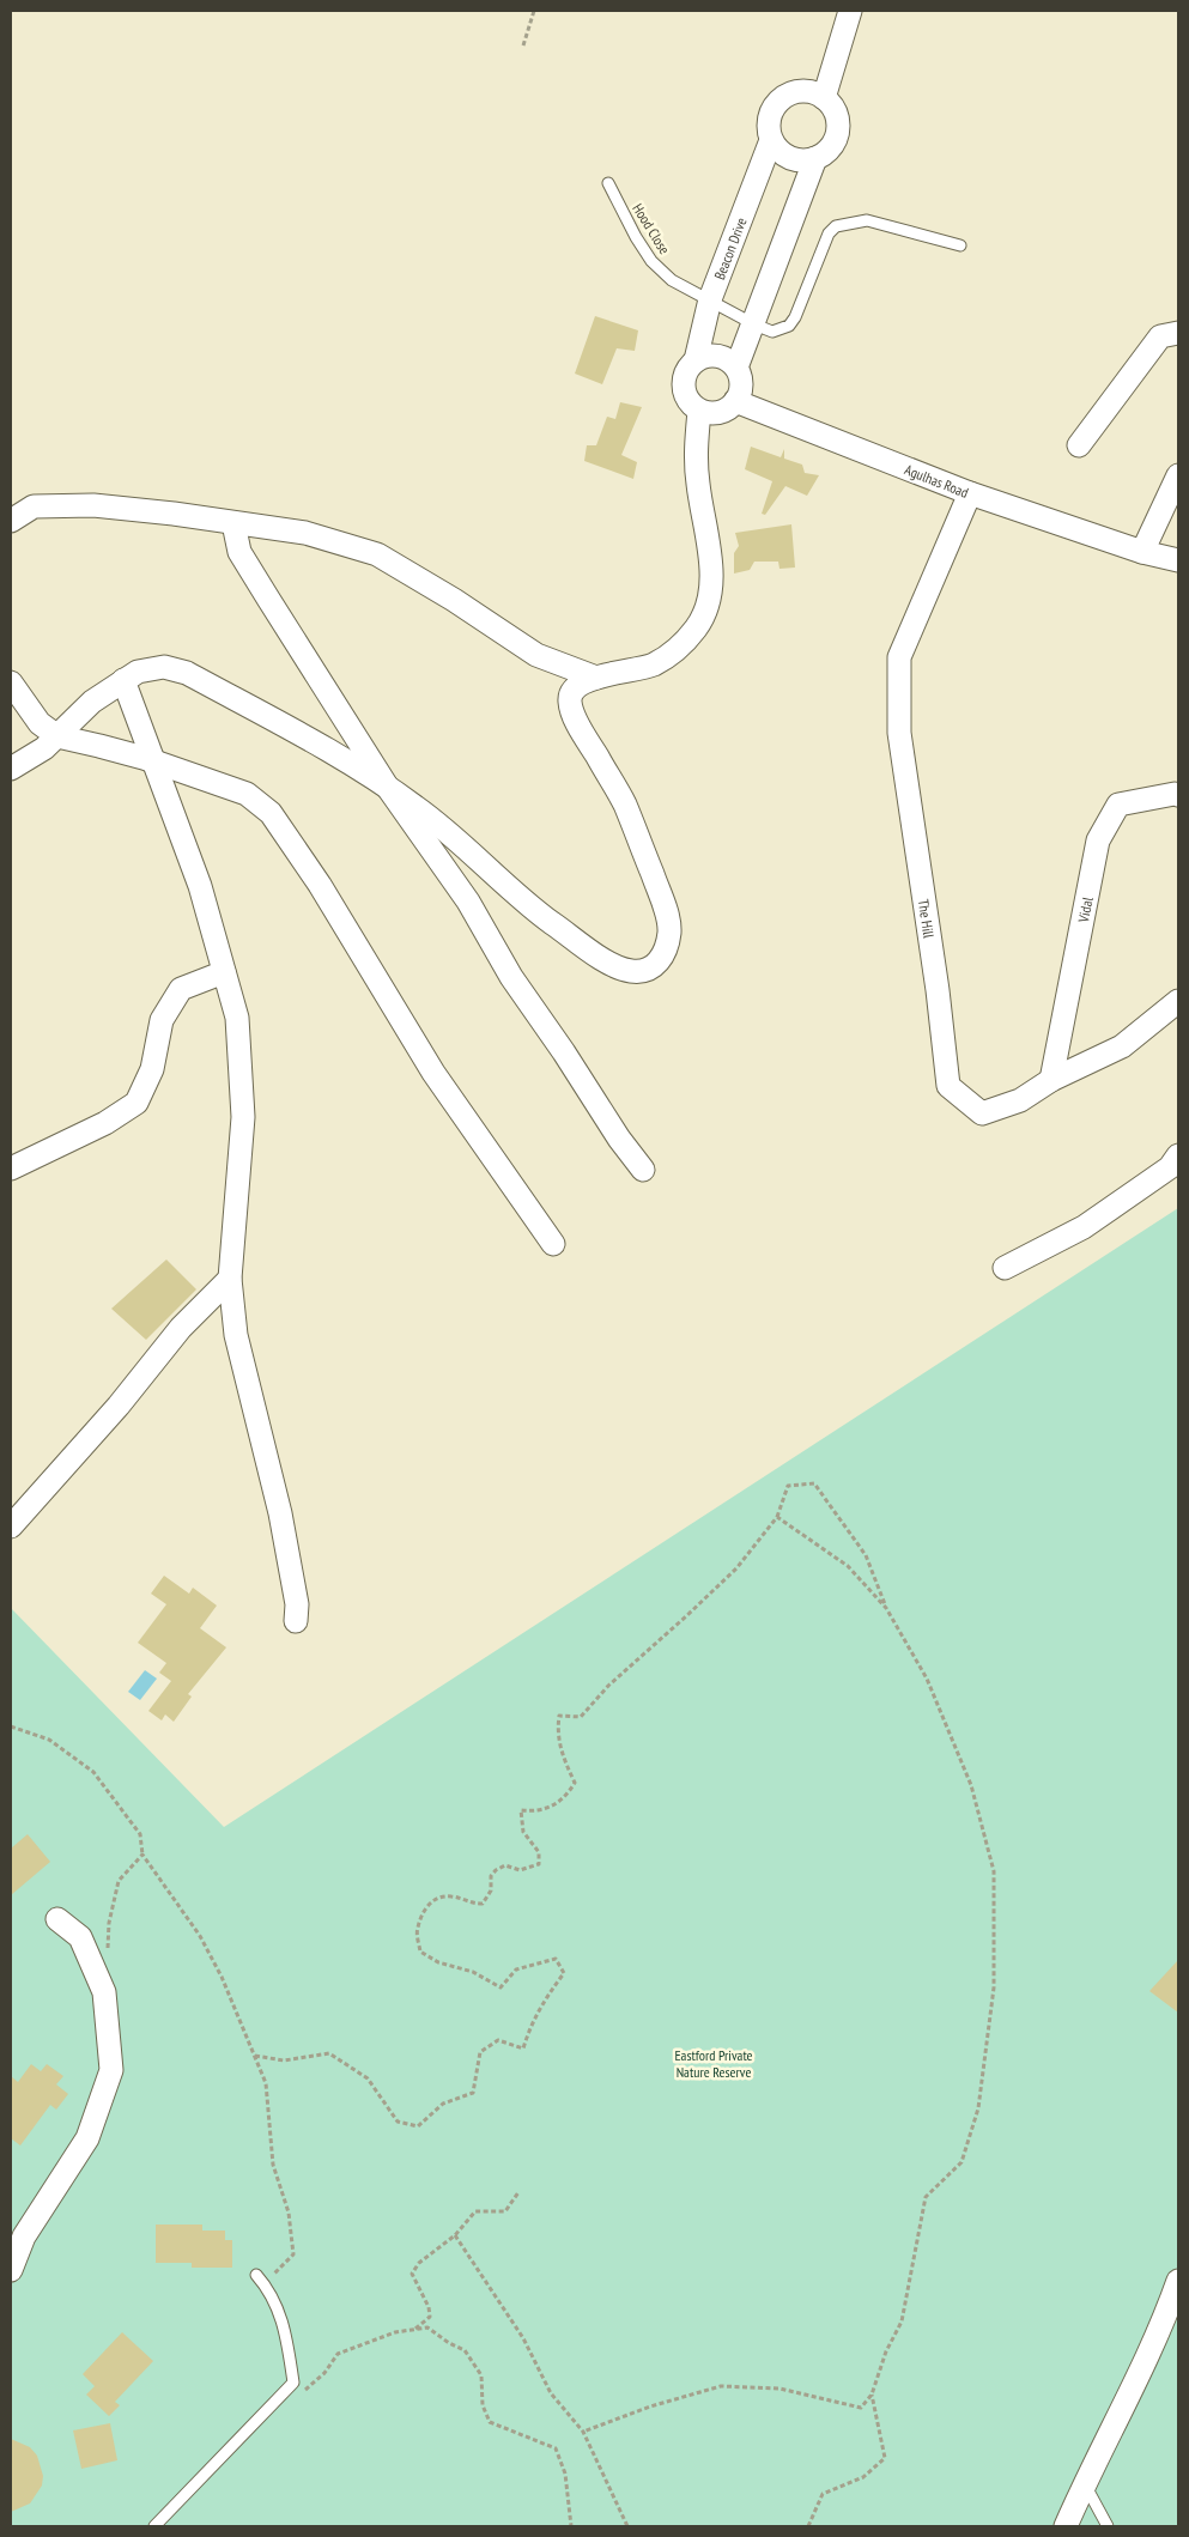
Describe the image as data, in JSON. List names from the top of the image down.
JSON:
{
  "streets": {
    "street": [
      "Beacon Drive",
      "Agulhas Road",
      "Vidal",
      "The Hill"
    ],
    "lane": ["Hood Close"]
  },
  "crossings": [
    ["Hood Close", "Beacon Drive"],
    ["Beacon Drive", "Agulhas Road"],
    ["Agulhas Road", "The Hill"],
    ["Vidal", "The Hill"]
  ],
  "parks": ["Eastford Private Nature Reserve"]
}
